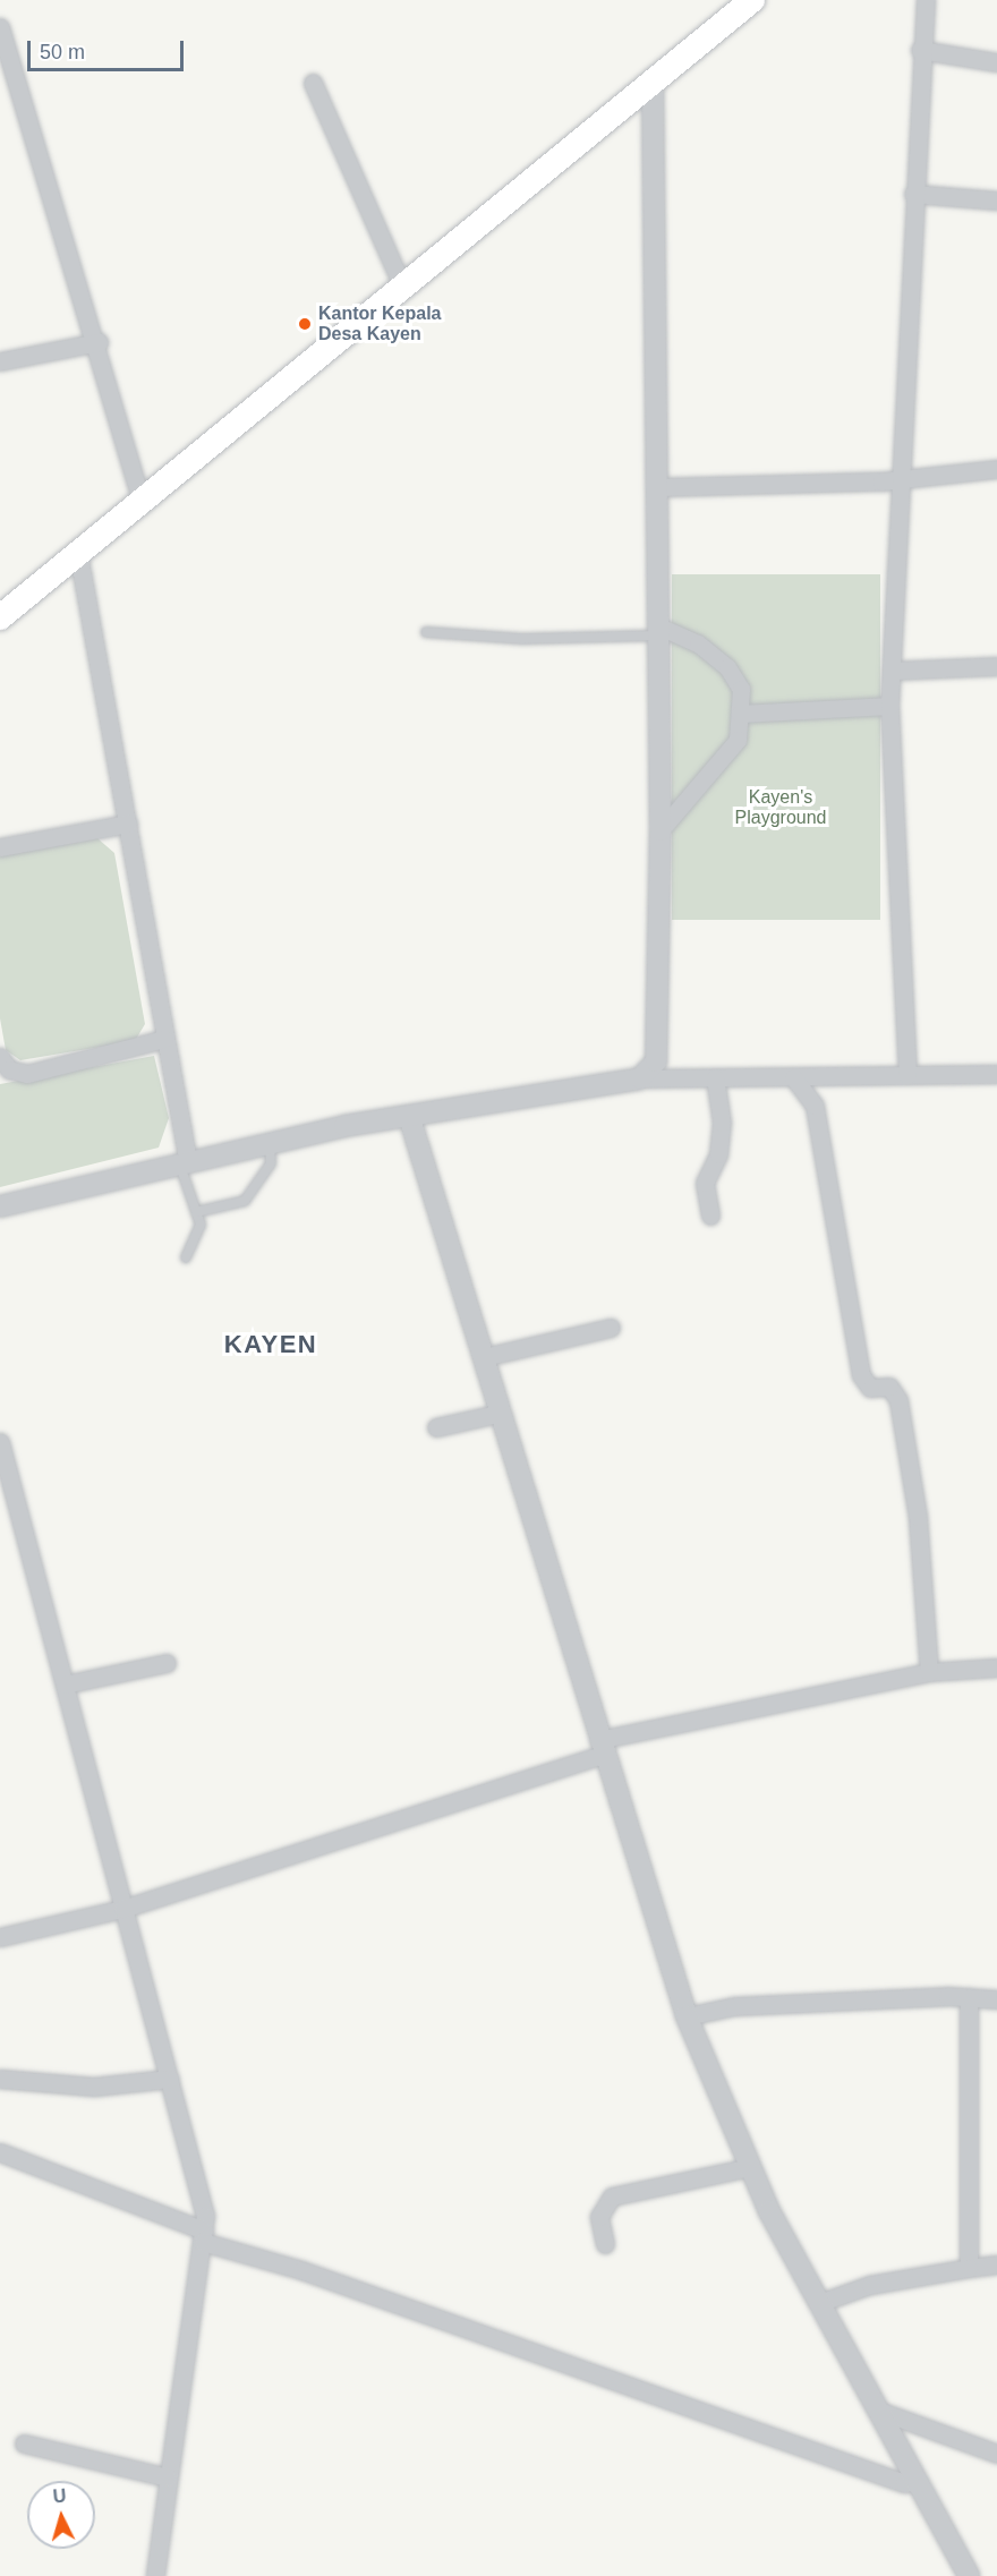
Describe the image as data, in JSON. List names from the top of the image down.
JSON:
{
  "districts": ["KAYEN"],
  "parks": ["Kayen's Playground"],
  "places": ["Kantor Kepala Desa Kayen"],
  "scale_bar": "50 m",
  "north": "top"
}
